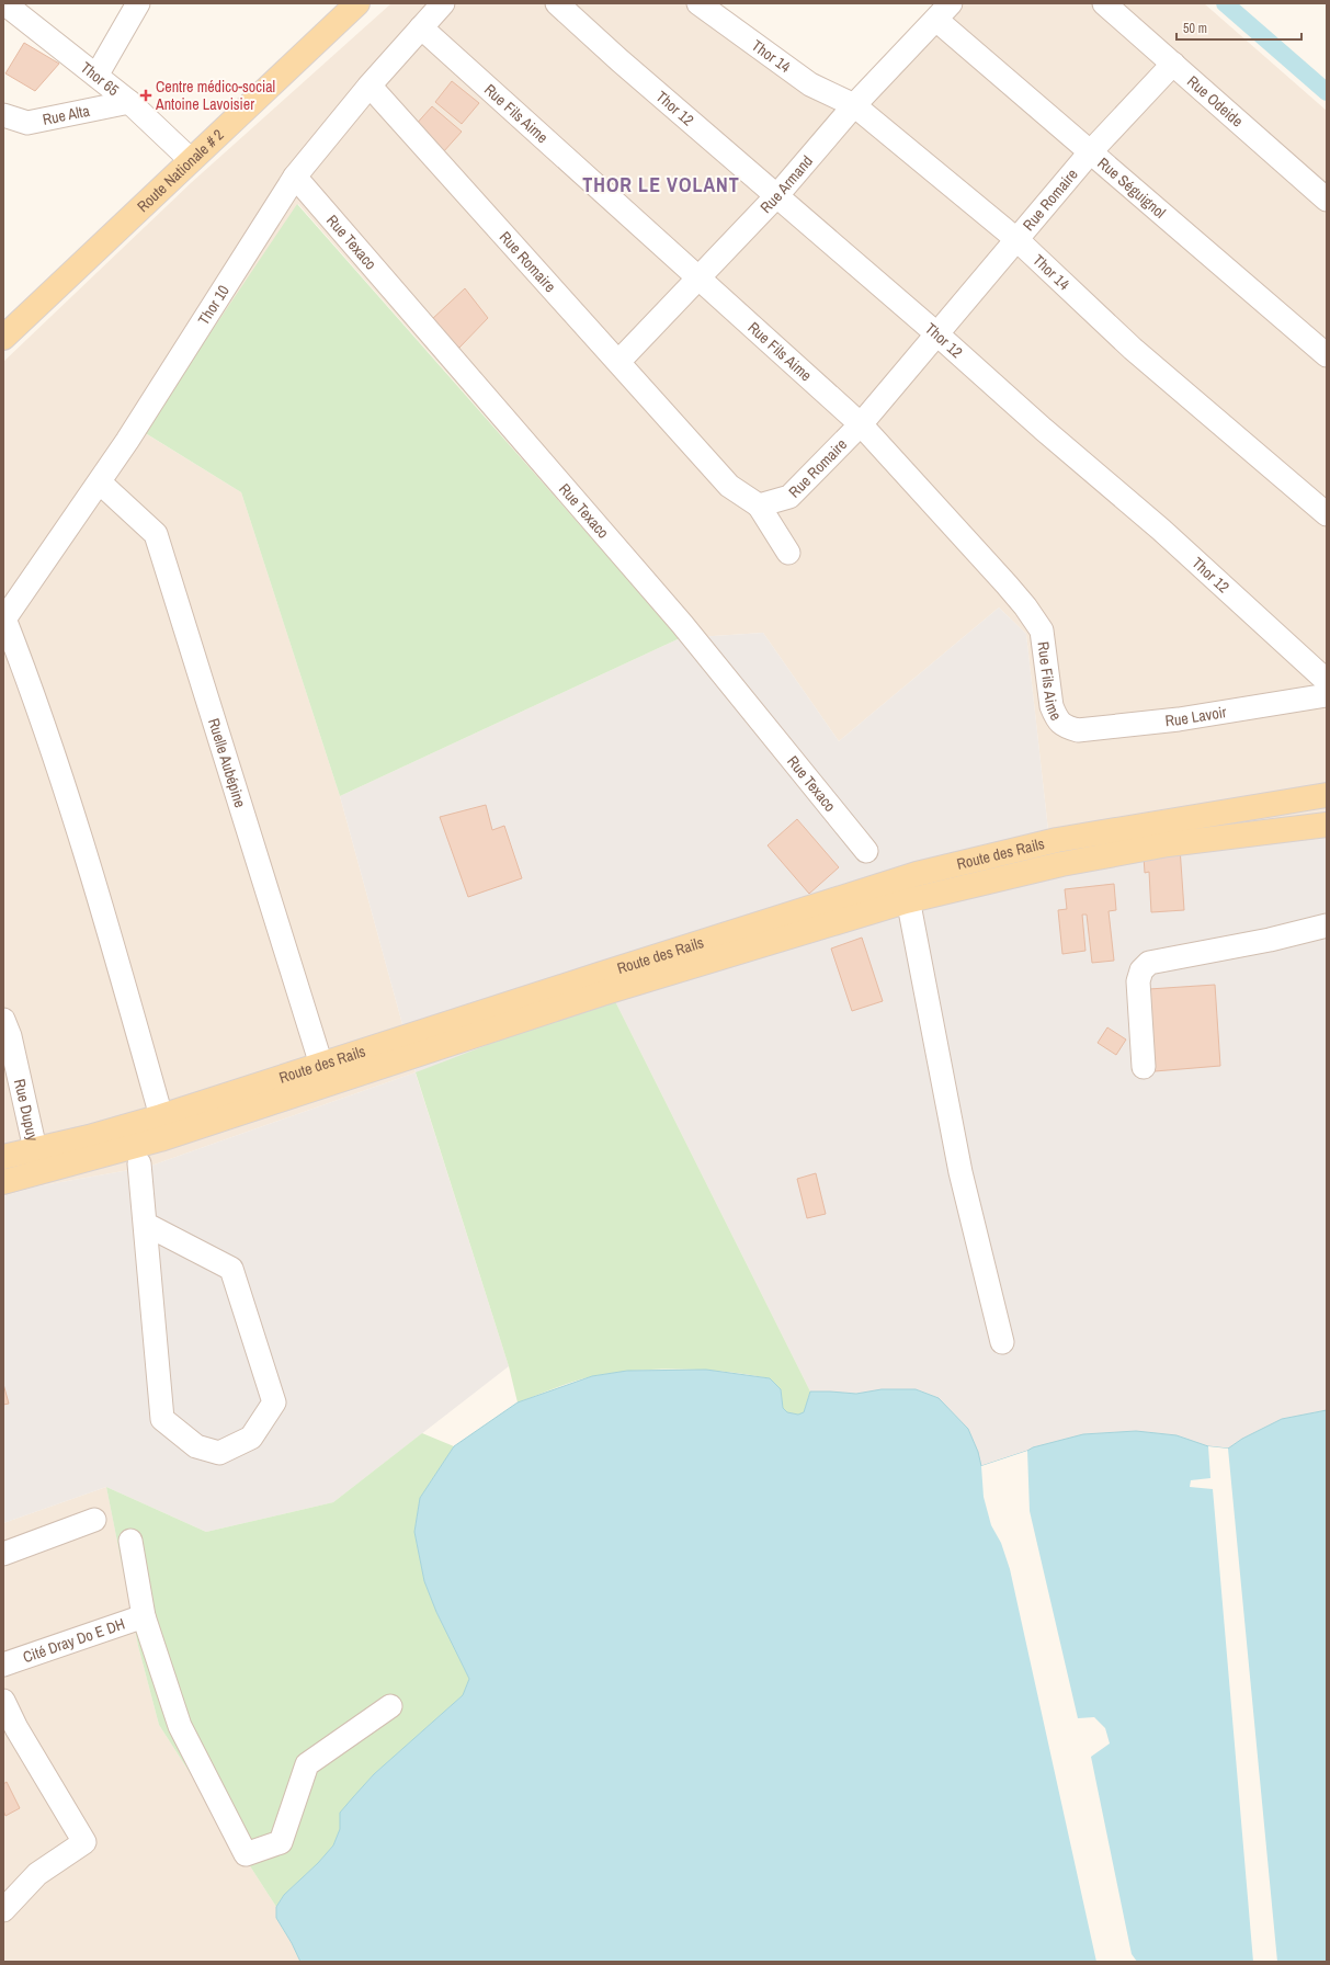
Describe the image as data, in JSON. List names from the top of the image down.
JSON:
{
  "streets": {
    "main road": ["Route Nationale # 2", "Route des Rails"],
    "street": [
      "Thor 14",
      "Thor 65",
      "Rue Odeide",
      "Thor 12",
      "Rue Fils Aime",
      "Rue Alta",
      "Rue Armand",
      "Rue Séguignol",
      "Rue Romaire",
      "Rue Texaco",
      "Thor 10",
      "Rue Lavoir",
      "Ruelle Aubépine",
      "Rue Dupuy",
      "Cité Dray Do E DH"
    ]
  },
  "crossings": [
    ["Thor 14", "Rue Armand"],
    ["Thor 14", "Rue Romaire"],
    ["Thor 65", "Rue Alta"],
    ["Thor 65", "Route Nationale # 2"],
    ["Rue Odeide", "Rue Romaire"],
    ["Thor 12", "Rue Armand"],
    ["Thor 12", "Rue Romaire"],
    ["Rue Fils Aime", "Rue Armand"],
    ["Rue Fils Aime", "Rue Romaire"],
    ["Rue Fils Aime", "Thor 10"],
    ["Rue Fils Aime", "Rue Lavoir"],
    ["Rue Armand", "Rue Séguignol"],
    ["Rue Armand", "Rue Romaire"],
    ["Rue Séguignol", "Rue Romaire"],
    ["Rue Romaire", "Thor 10"],
    ["Rue Texaco", "Thor 10"],
    ["Thor 10", "Ruelle Aubépine"],
    ["Ruelle Aubépine", "Route des Rails"],
    ["Route des Rails", "Rue Dupuy"]
  ],
  "districts": ["THOR LE VOLANT"],
  "places": {
    "health": ["Centre médico-social Antoine Lavoisier"]
  },
  "scale_bar": "50 m"
}
